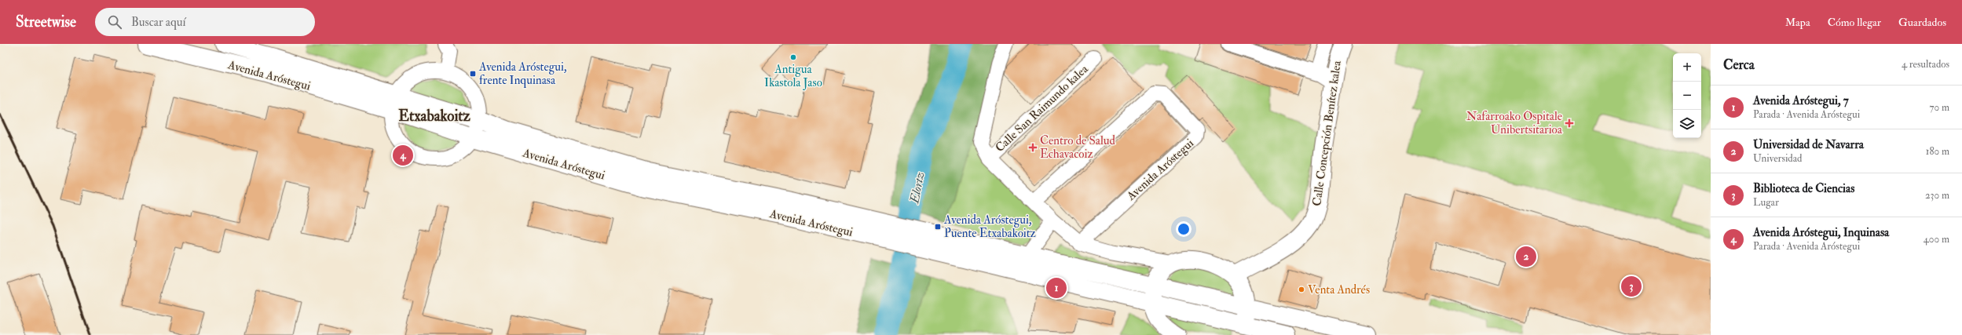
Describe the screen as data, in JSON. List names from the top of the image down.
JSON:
{
  "streets": {
    "main road": ["Avenida Aróstegui", "Calle Concepción Benítez kalea"],
    "street": ["Calle San Raimundo kalea"]
  },
  "districts": ["Etxabakoitz"],
  "water": ["Elortz"],
  "places": {
    "other": ["Antigua Ikastola Jaso", "Venta Andrés"],
    "transit": ["Avenida Aróstegui, frente Inquinasa", "Avenida Aróstegui, Puente Etxabakoitz"],
    "health": ["Nafarroako Ospitale Unibertsitarioa", "Centro de Salud Echavacoiz"]
  },
  "page": {
    "header": "Streetwise",
    "search": "Buscar aquí",
    "nav": ["Mapa", "Cómo llegar", "Guardados"],
    "heading": ["Cerca", "4 resultados"],
    "map_buttons": ["+", "−"],
    "list": [
      {
        "mark": "1",
        "name": "Avenida Aróstegui, 7",
        "note": "Parada · Avenida Aróstegui",
        "value": "70 m"
      },
      {
        "mark": "2",
        "name": "Universidad de Navarra",
        "note": "Universidad",
        "value": "180 m"
      },
      {
        "mark": "3",
        "name": "Biblioteca de Ciencias",
        "note": "Lugar",
        "value": "230 m"
      },
      {
        "mark": "4",
        "name": "Avenida Aróstegui, Inquinasa",
        "note": "Parada · Avenida Aróstegui",
        "value": "400 m"
      }
    ],
    "pins": [
      "4",
      "2",
      "3",
      "1"
    ]
  }
}
